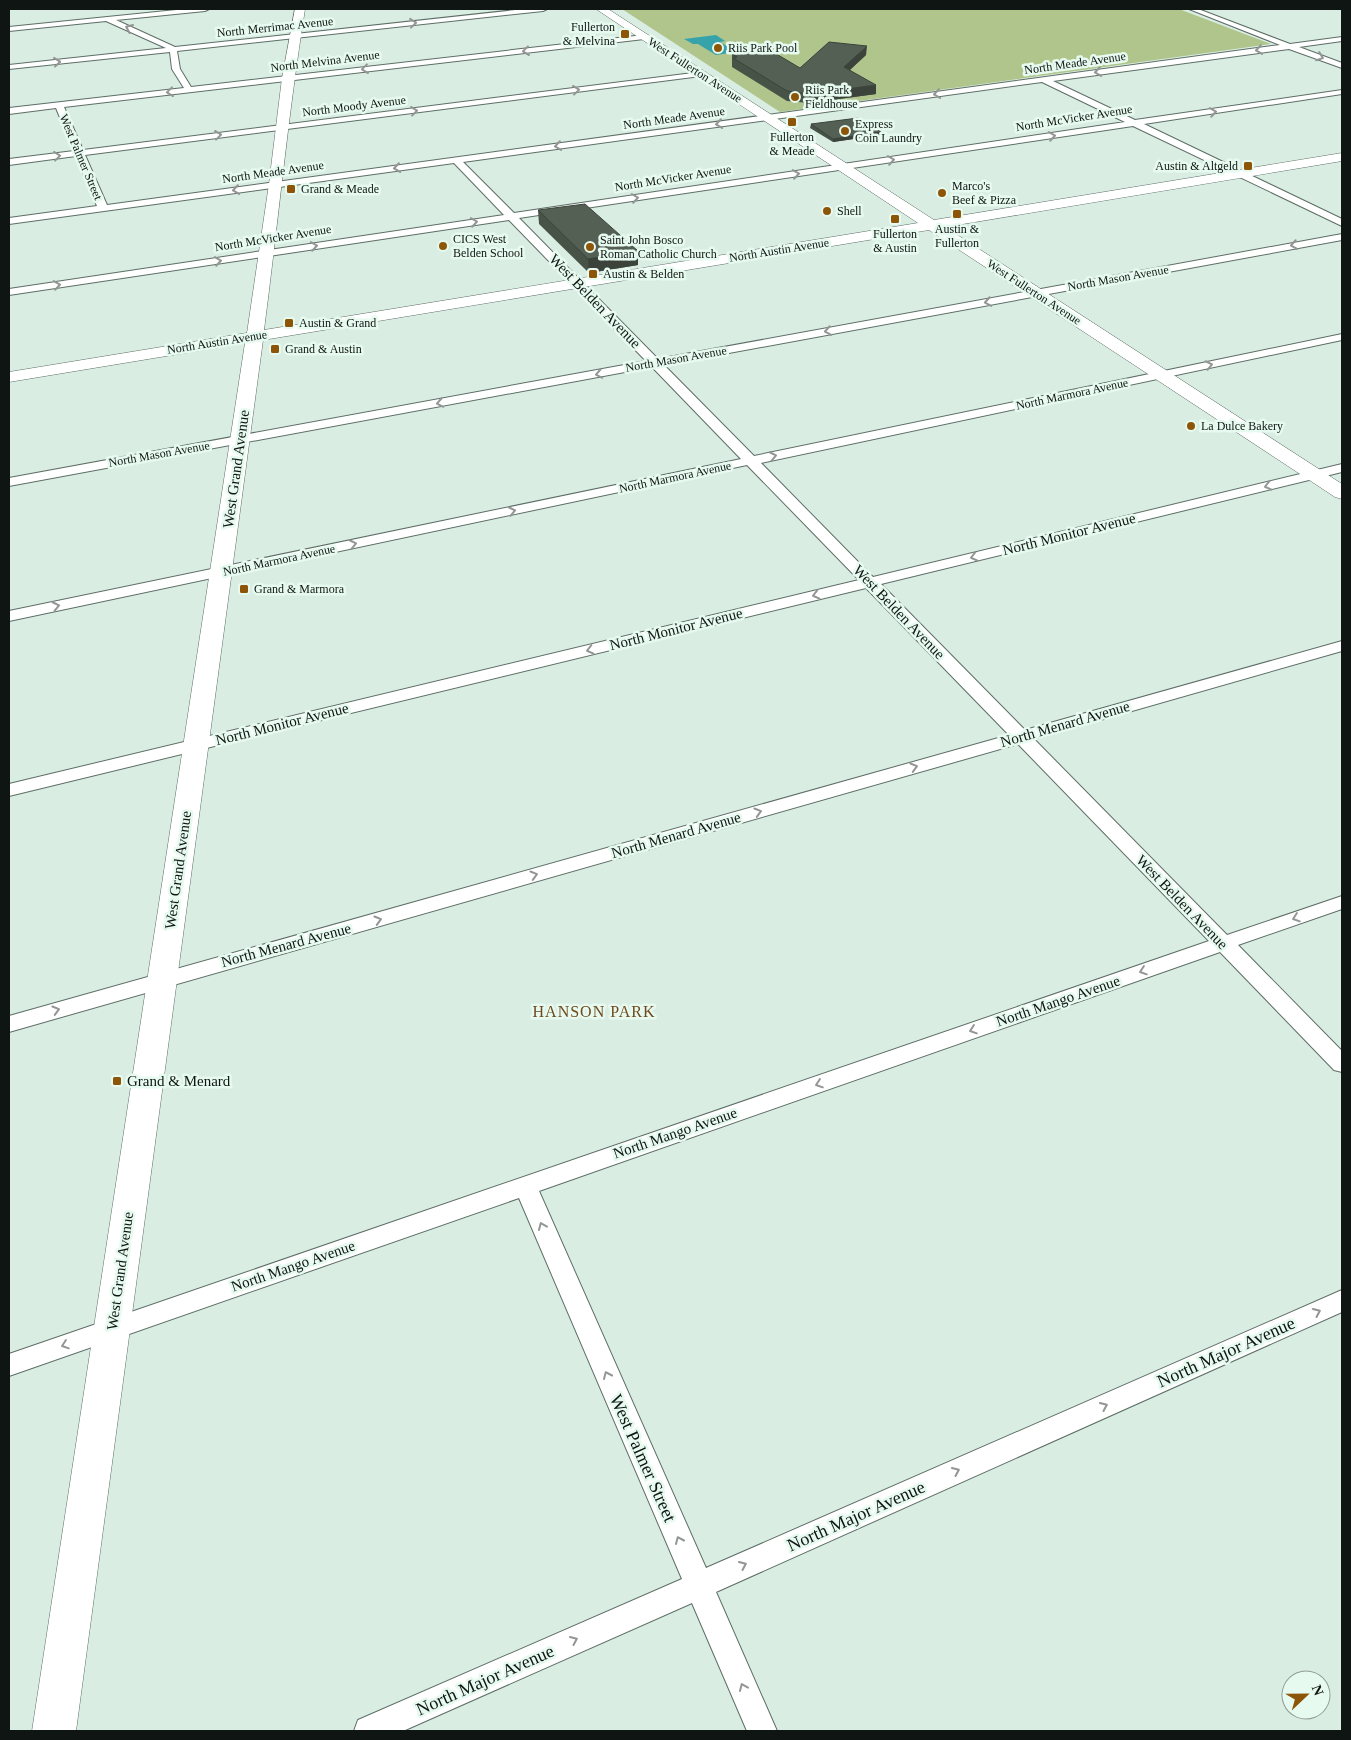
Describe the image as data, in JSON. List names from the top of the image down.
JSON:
{
  "streets": {
    "main road": ["West Fullerton Avenue", "North Austin Avenue", "West Grand Avenue"],
    "street": [
      "North Merrimac Avenue",
      "North Melvina Avenue",
      "North Meade Avenue",
      "North Moody Avenue",
      "North McVicker Avenue",
      "West Palmer Street",
      "North Mason Avenue",
      "West Belden Avenue",
      "North Marmora Avenue",
      "North Monitor Avenue",
      "North Menard Avenue",
      "North Mango Avenue",
      "North Major Avenue"
    ]
  },
  "crossings": [
    ["North Merrimac Avenue", "West Grand Avenue"],
    ["North Melvina Avenue", "West Fullerton Avenue"],
    ["North Melvina Avenue", "West Palmer Street"],
    ["North Melvina Avenue", "West Grand Avenue"],
    ["North Meade Avenue", "West Fullerton Avenue"],
    ["North Meade Avenue", "West Palmer Street"],
    ["North Meade Avenue", "West Belden Avenue"],
    ["North Meade Avenue", "West Grand Avenue"],
    ["West Fullerton Avenue", "North Moody Avenue"],
    ["West Fullerton Avenue", "North McVicker Avenue"],
    ["West Fullerton Avenue", "North Austin Avenue"],
    ["West Fullerton Avenue", "North Mason Avenue"],
    ["West Fullerton Avenue", "North Marmora Avenue"],
    ["West Fullerton Avenue", "North Monitor Avenue"],
    ["North Moody Avenue", "West Palmer Street"],
    ["North Moody Avenue", "West Grand Avenue"],
    ["North McVicker Avenue", "West Belden Avenue"],
    ["North McVicker Avenue", "West Grand Avenue"],
    ["West Palmer Street", "North Mango Avenue"],
    ["West Palmer Street", "North Major Avenue"],
    ["North Austin Avenue", "West Belden Avenue"],
    ["North Austin Avenue", "West Grand Avenue"],
    ["North Mason Avenue", "West Belden Avenue"],
    ["North Mason Avenue", "West Grand Avenue"],
    ["West Belden Avenue", "North Marmora Avenue"],
    ["West Belden Avenue", "North Monitor Avenue"],
    ["West Belden Avenue", "North Menard Avenue"],
    ["West Belden Avenue", "North Mango Avenue"],
    ["North Marmora Avenue", "West Grand Avenue"],
    ["West Grand Avenue", "North Monitor Avenue"],
    ["West Grand Avenue", "North Menard Avenue"],
    ["West Grand Avenue", "North Mango Avenue"]
  ],
  "one_way": [
    "North Melvina Avenue",
    "North Meade Avenue",
    "North Moody Avenue",
    "North McVicker Avenue",
    "West Palmer Street",
    "North Mason Avenue",
    "North Marmora Avenue",
    "North Monitor Avenue",
    "North Menard Avenue",
    "North Mango Avenue",
    "North Major Avenue"
  ],
  "districts": ["HANSON PARK"],
  "places": {
    "transit": [
      "Fullerton & Melvina",
      "Fullerton & Meade",
      "Austin & Altgeld",
      "Grand & Meade",
      "Austin & Fullerton",
      "Fullerton & Austin",
      "Austin & Belden",
      "Austin & Grand",
      "Grand & Austin",
      "Grand & Marmora",
      "Grand & Menard"
    ],
    "other": [
      "Riis Park Pool",
      "Riis Park Fieldhouse",
      "Express Coin Laundry",
      "Marco's Beef & Pizza",
      "Shell",
      "CICS West Belden School",
      "Saint John Bosco Roman Catholic Church",
      "La Dulce Bakery"
    ]
  },
  "north": "right"
}
